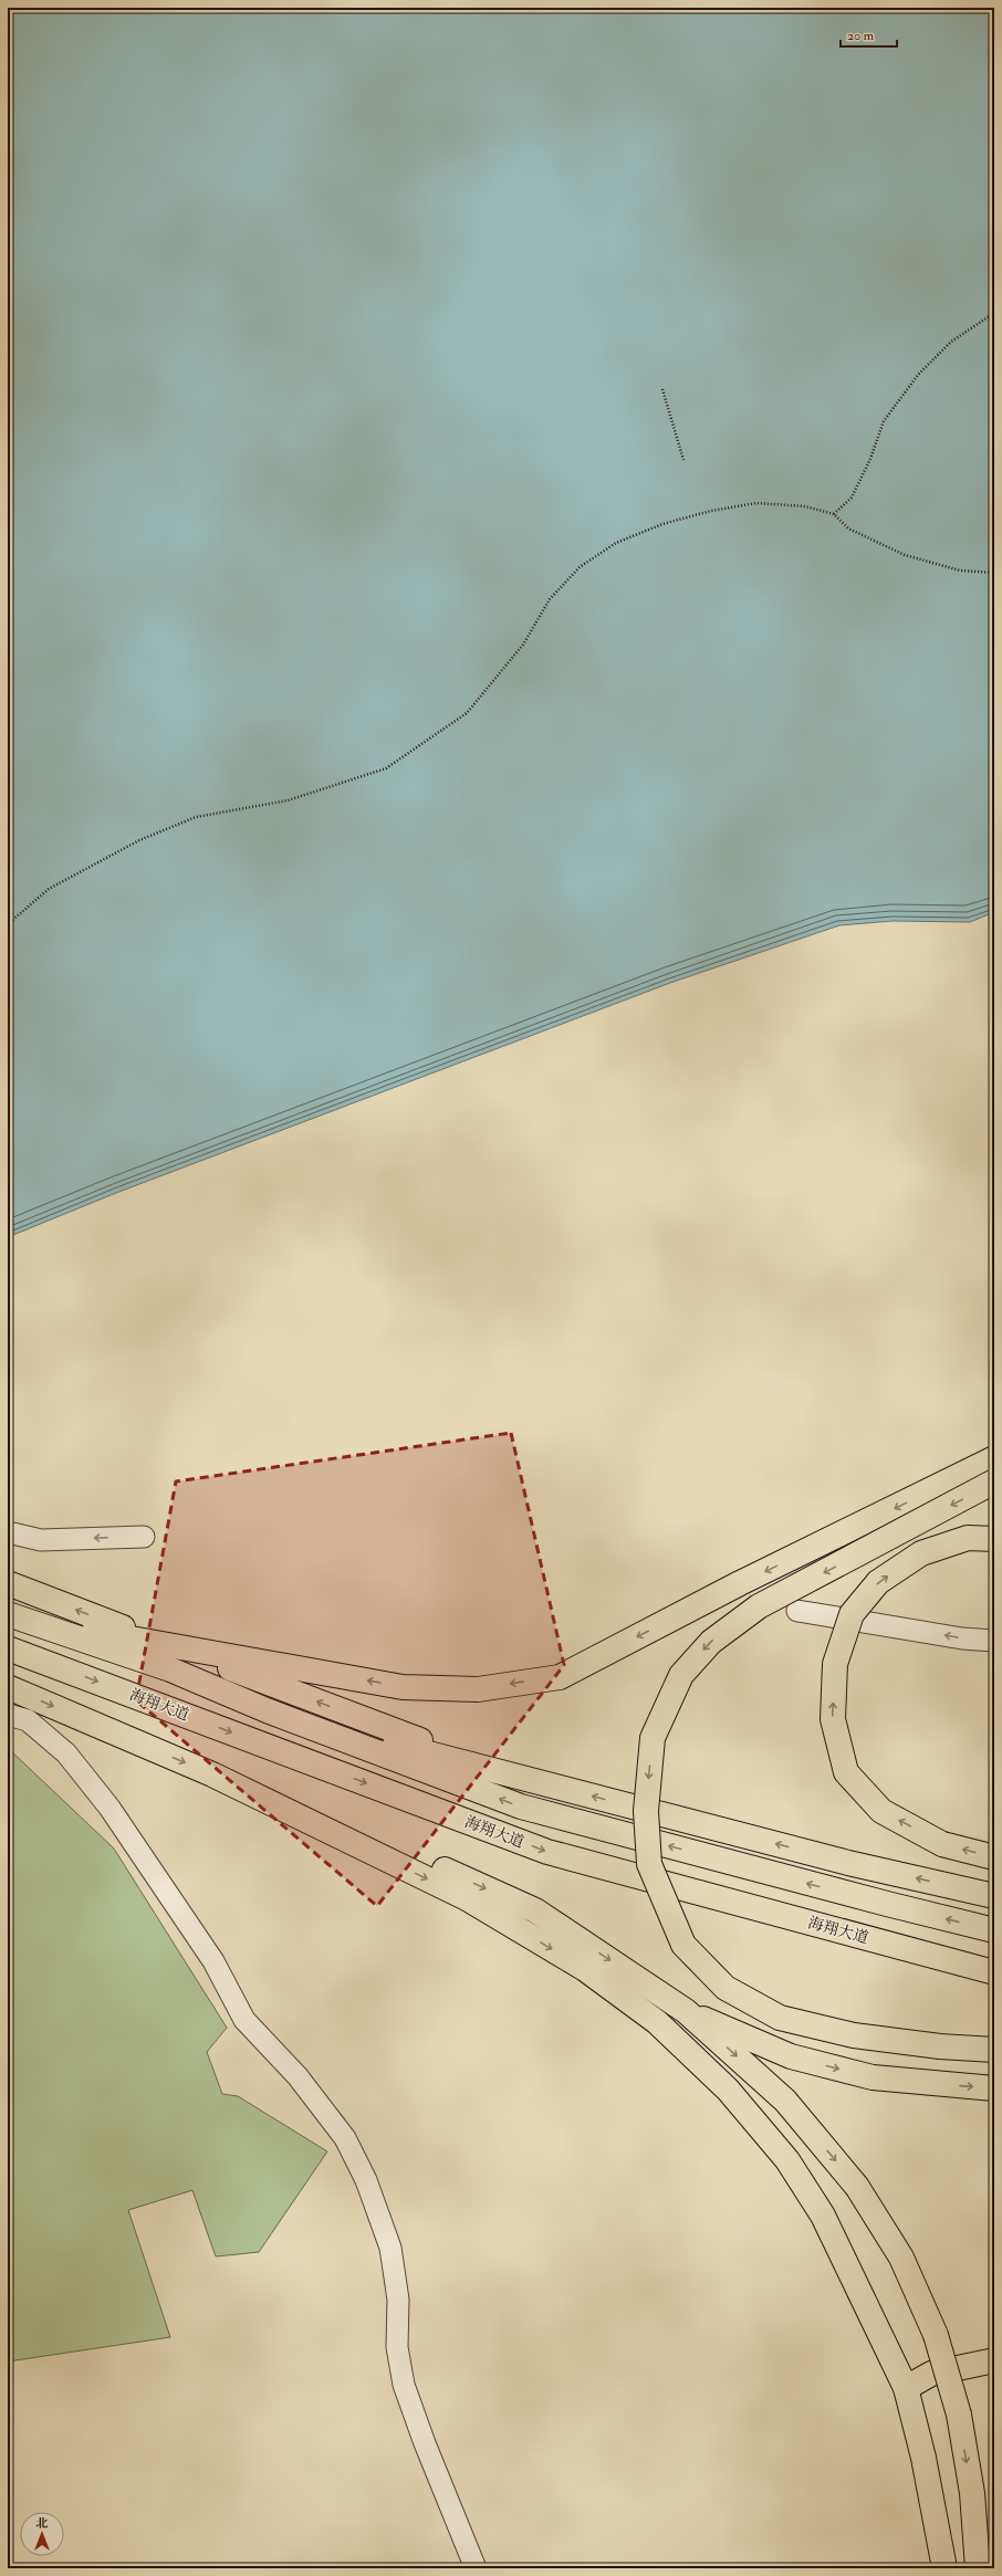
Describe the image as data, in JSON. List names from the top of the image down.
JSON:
{
  "streets": {
    "highway": ["海翔大道"]
  },
  "scale_bar": "20 m",
  "north": "top"
}
